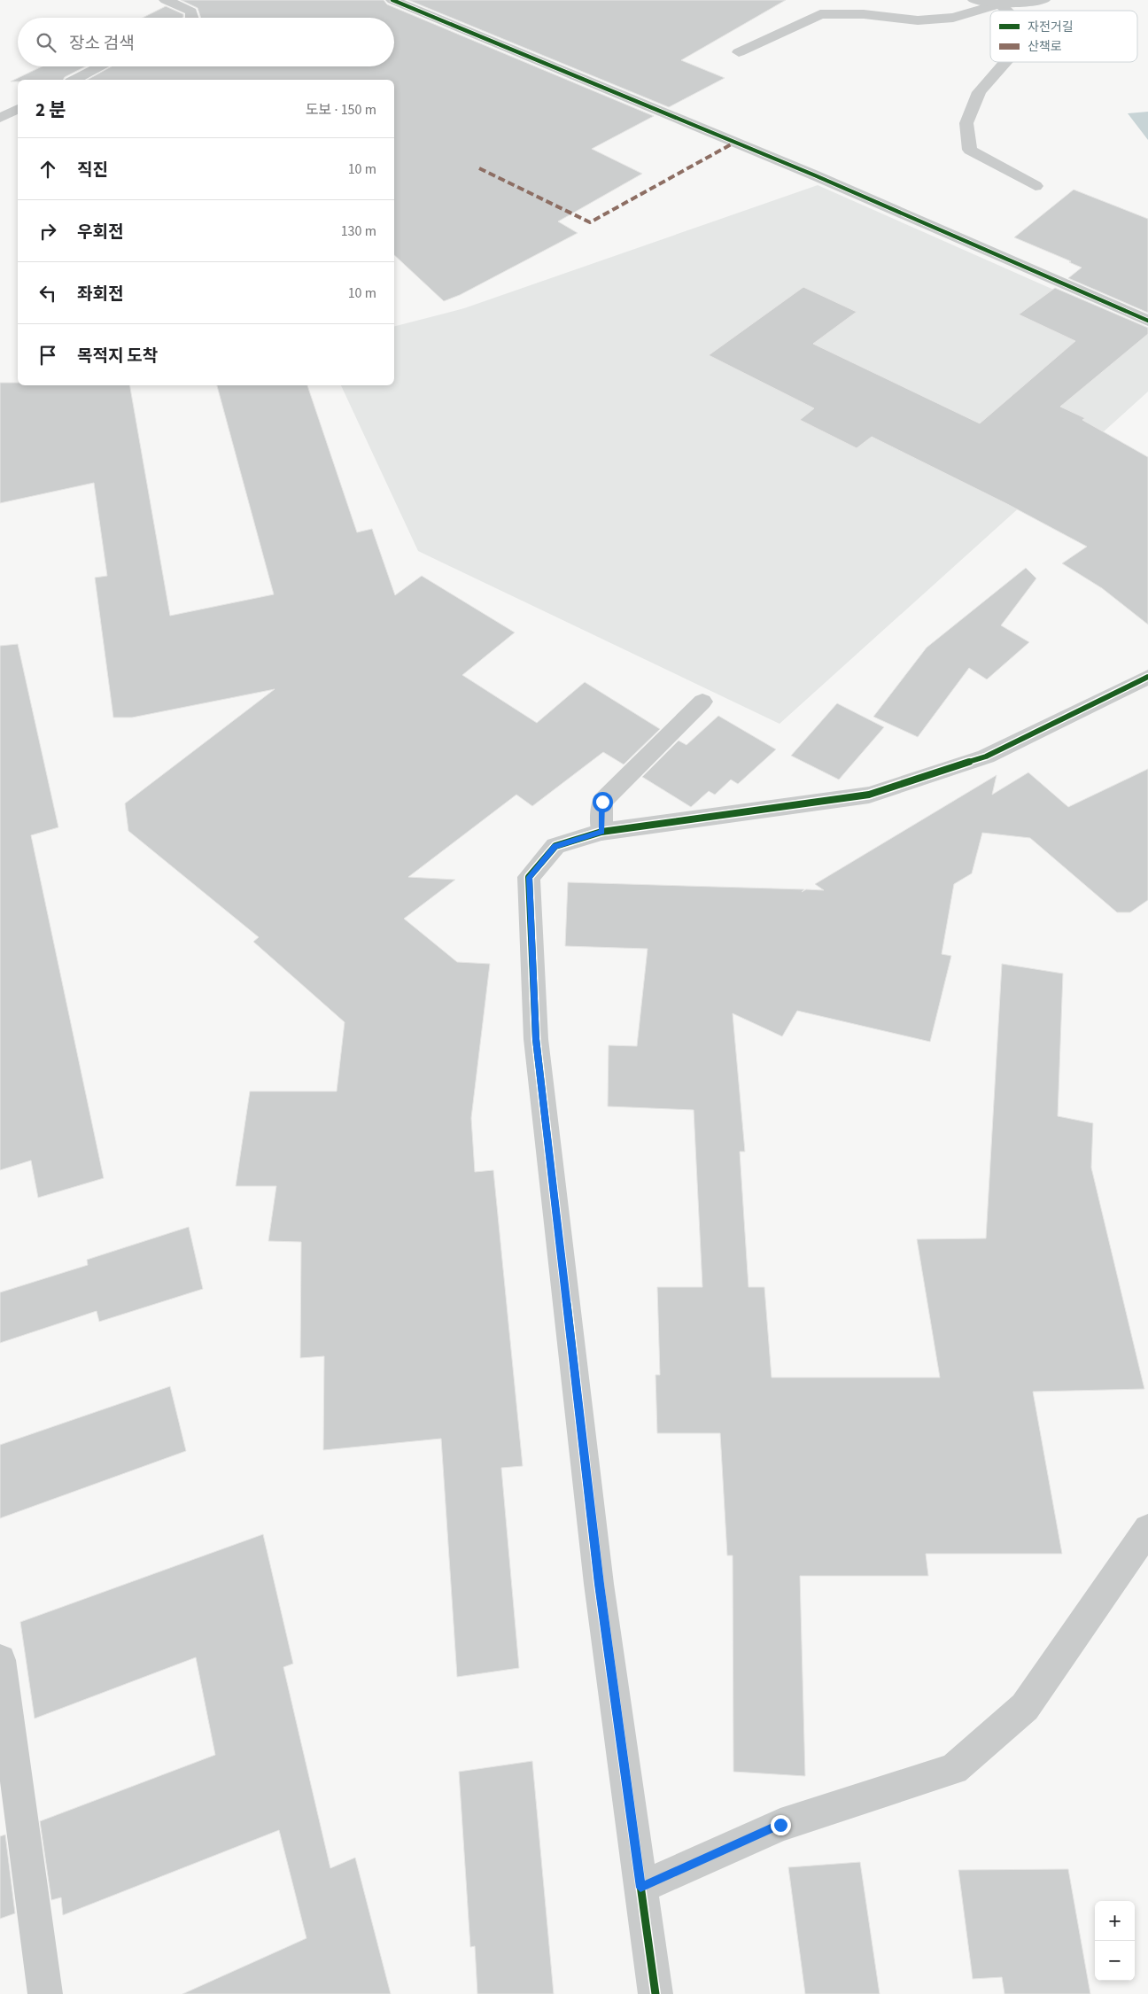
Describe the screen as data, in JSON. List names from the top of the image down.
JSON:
{
  "legend": ["자전거길", "산책로"],
  "page": {
    "search": "장소 검색",
    "heading": ["2 분", "도보 · 150 m"],
    "list": [
      ["직진", "10 m"],
      ["우회전", "130 m"],
      ["좌회전", "10 m"],
      "목적지 도착"
    ],
    "map_buttons": ["+", "−"]
  }
}
